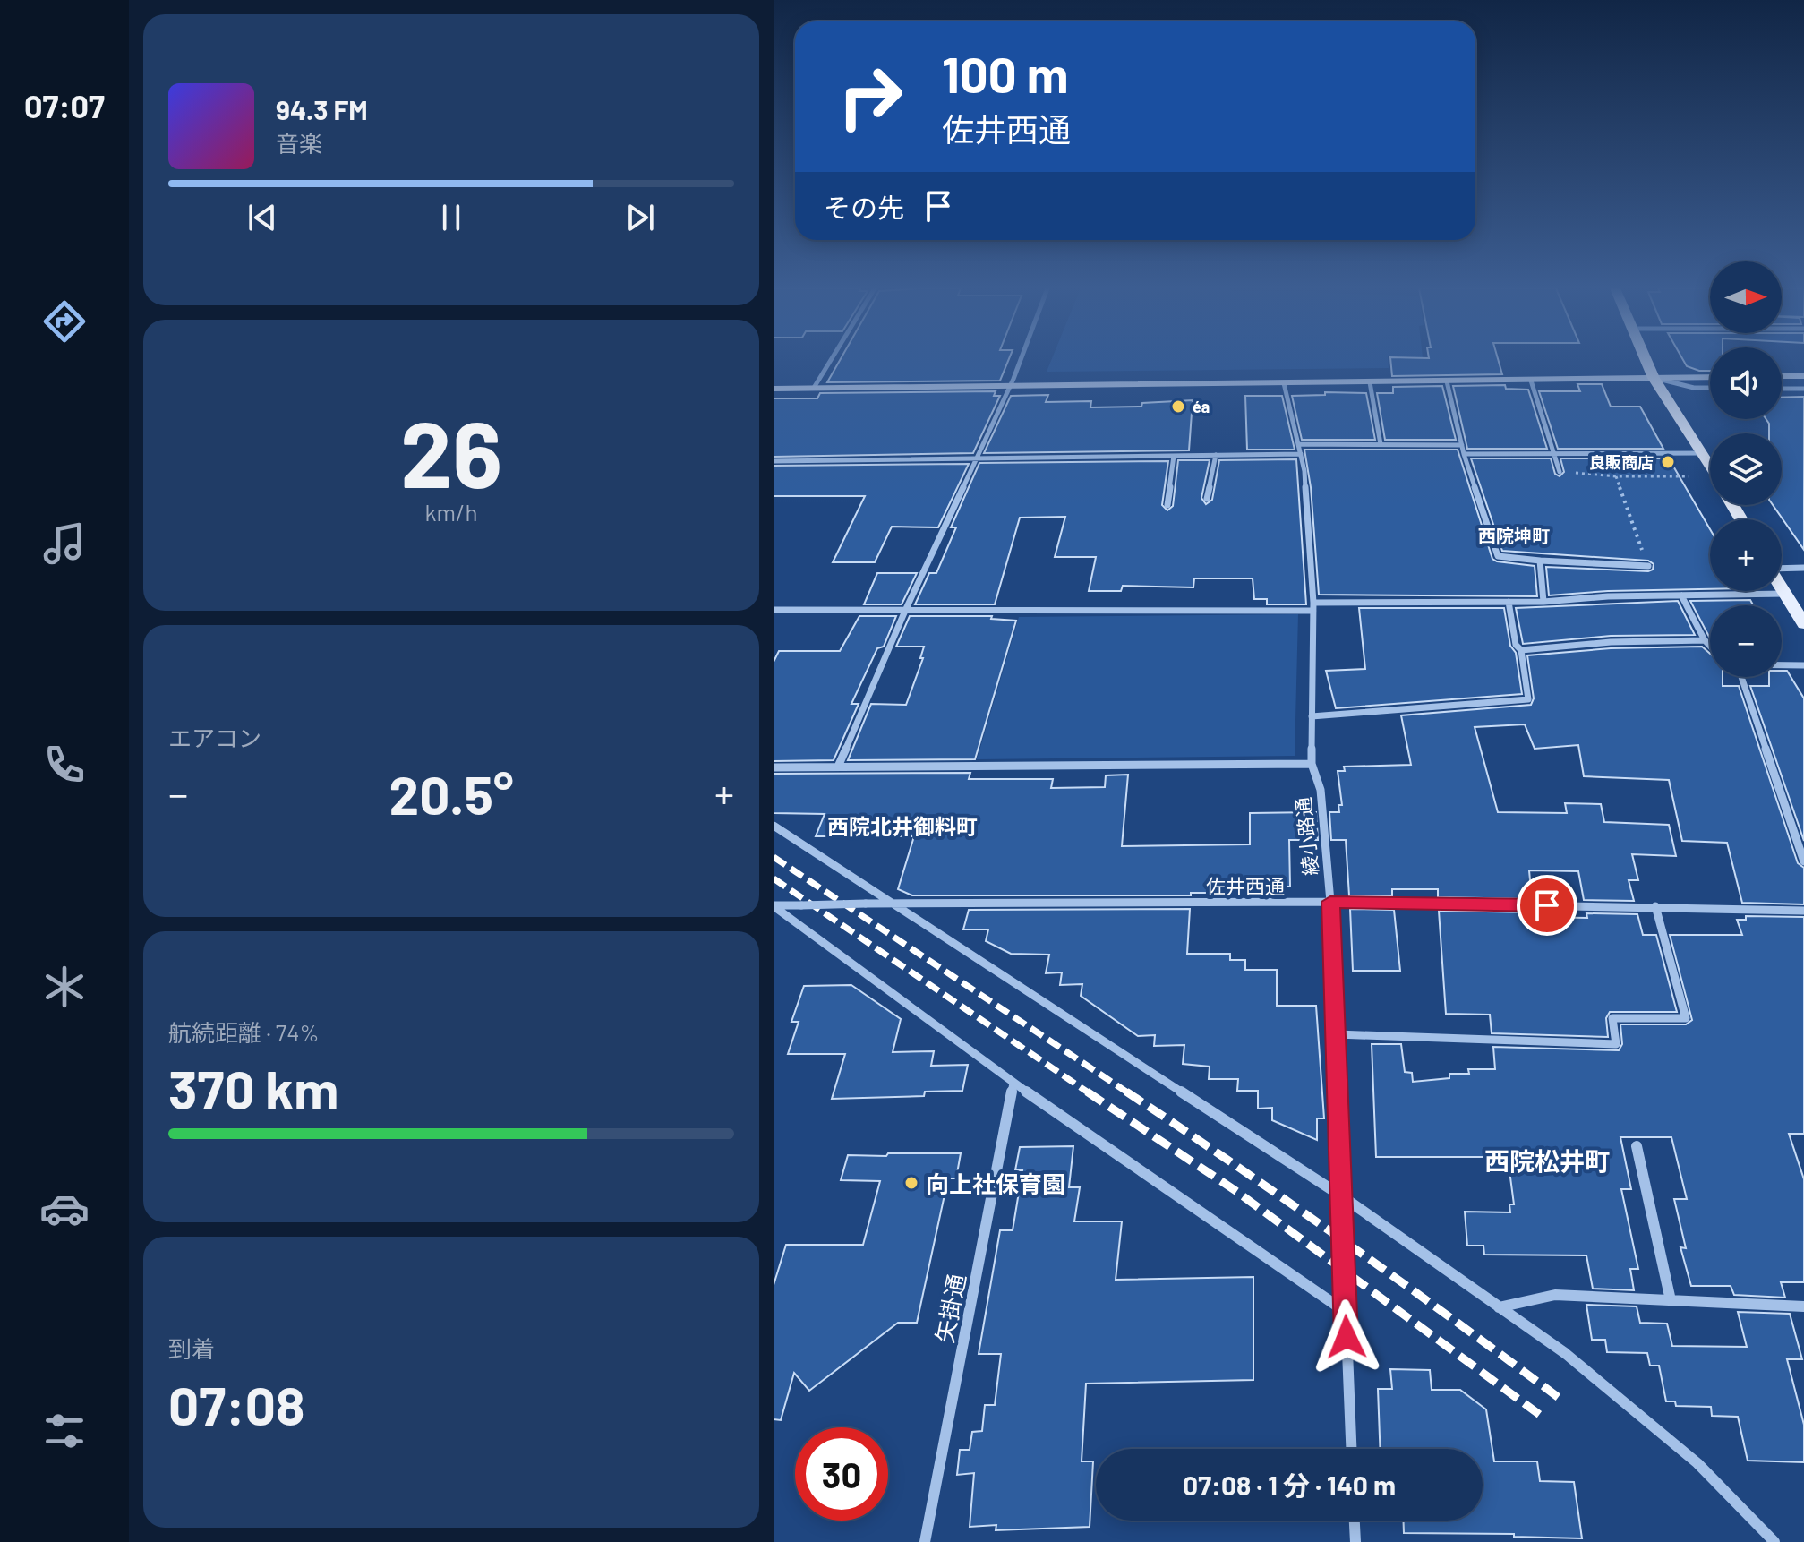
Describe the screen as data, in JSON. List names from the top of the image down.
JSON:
{
  "streets": {
    "street": ["綾小路通", "佐井西通", "矢掛通"]
  },
  "crossings": [
    ["綾小路通", "佐井西通"]
  ],
  "districts": ["西院坤町", "西院北井御料町", "西院松井町"],
  "places": ["éa", "良販商店", "向上社保育園"],
  "north": "right",
  "page": {
    "tabs": "07:07",
    "turn": ["100 m", "佐井西通"],
    "song": ["94.3 FM", "音楽"],
    "then": "その先",
    "map_buttons": ["+", "−"],
    "tile": [
      ["26", "km/h"],
      "エアコン",
      ["航続距離 · 74%", "370 km"],
      ["到着", "07:08"]
    ],
    "heat": ["−", "20.5°", "+"],
    "limit": "30",
    "trip": "07:08 · 1 分 · 140 m"
  }
}
